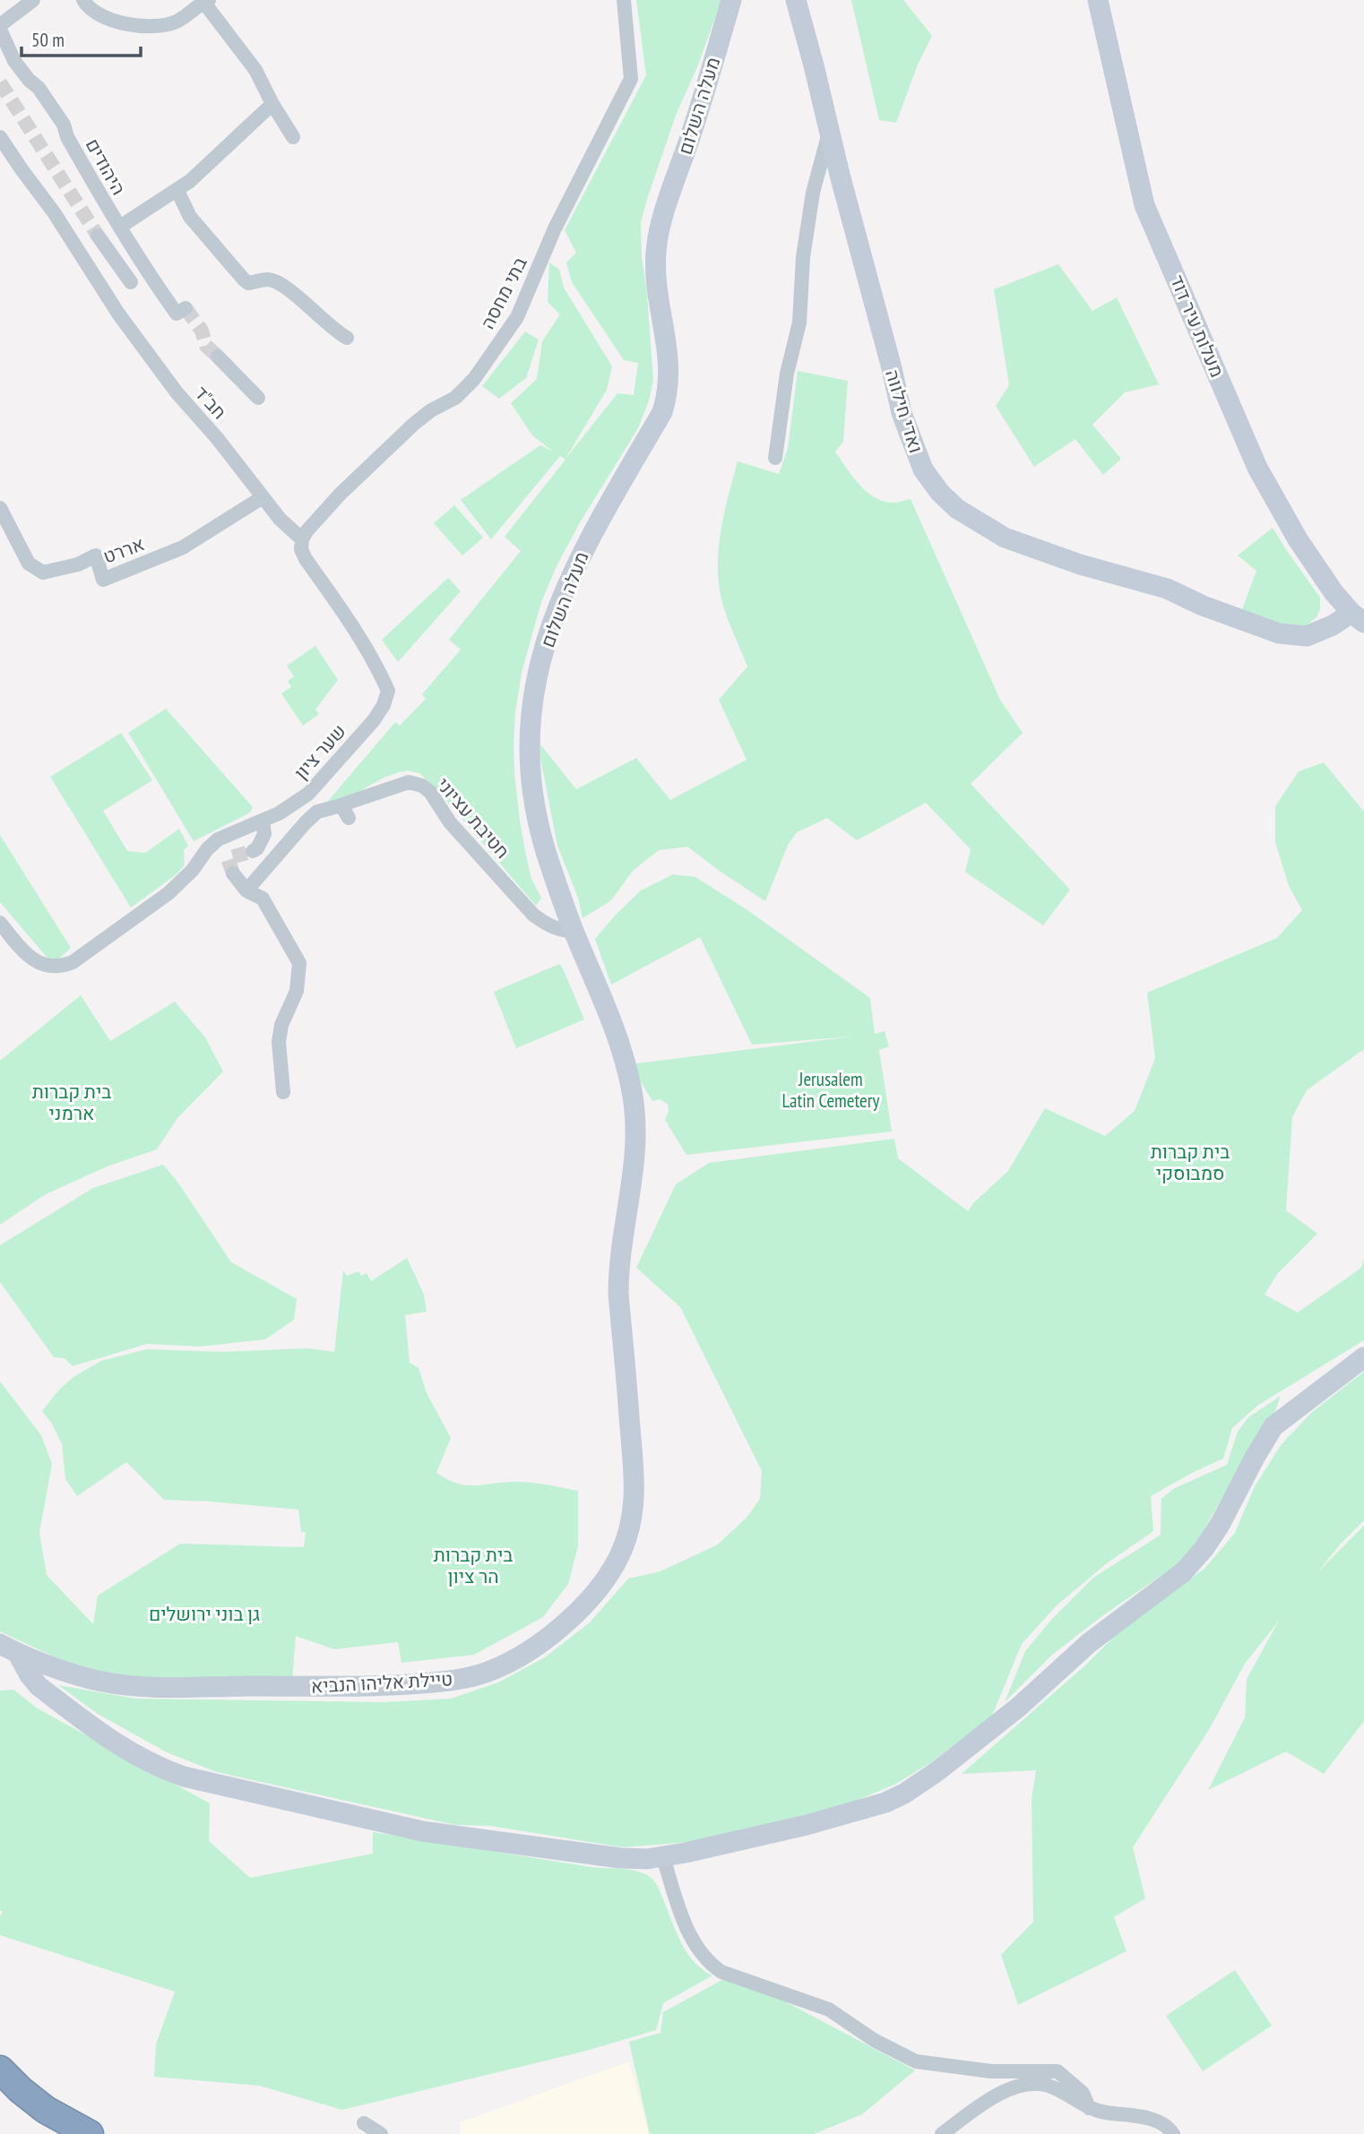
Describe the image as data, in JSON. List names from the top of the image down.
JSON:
{
  "streets": {
    "street": [
      "מעלה השלום",
      "היהודים",
      "בתי מחסה",
      "מעלות עיר דוד",
      "חב\"ד",
      "ואדי חילווה",
      "אררט",
      "שער ציון",
      "חטיבת עציוני",
      "טיילת אליהו הנביא"
    ]
  },
  "crossings": [
    ["מעלה השלום", "חטיבת עציוני"],
    ["מעלה השלום", "טיילת אליהו הנביא"],
    ["בתי מחסה", "חב\"ד"],
    ["מעלות עיר דוד", "ואדי חילווה"],
    ["חב\"ד", "אררט"],
    ["חב\"ד", "שער ציון"]
  ],
  "parks": [
    "Jerusalem Latin Cemetery",
    "בית קברות ארמני",
    "בית קברות סמבוסקי",
    "בית קברות הר ציון",
    "גן בוני ירושלים"
  ],
  "scale_bar": "50 m"
}
